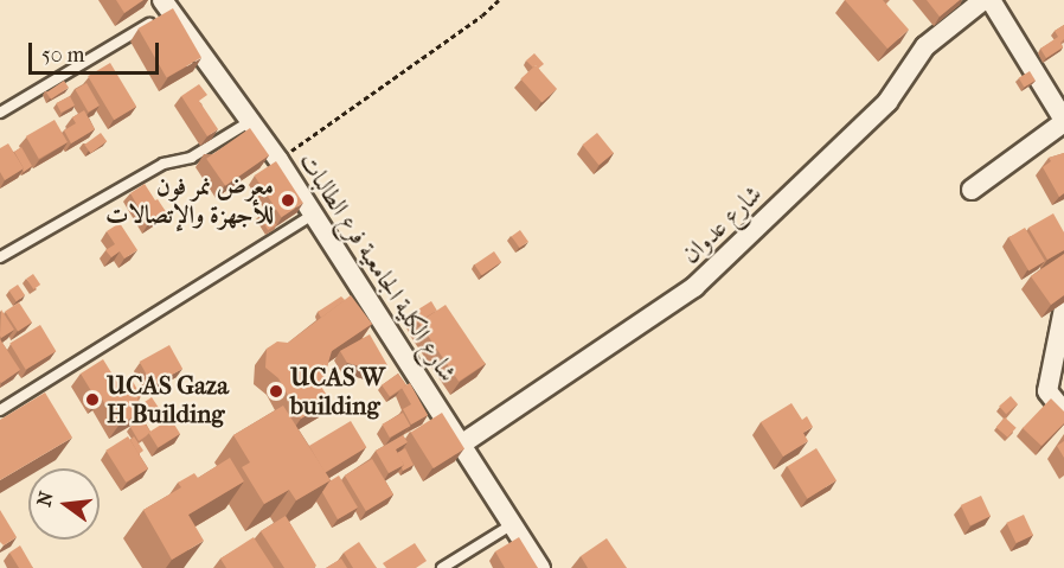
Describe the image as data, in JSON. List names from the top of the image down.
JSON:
{
  "streets": {
    "street": ["شارع عدوان", "شارع الكلية الجامعية فرع الطالبات"]
  },
  "crossings": [
    ["شارع عدوان", "شارع الكلية الجامعية فرع الطالبات"]
  ],
  "places": ["معرض نمر فون للأجهزة والإتصالات", "UCAS W building", "UCAS Gaza H Building"],
  "scale_bar": "50 m",
  "north": "left"
}
